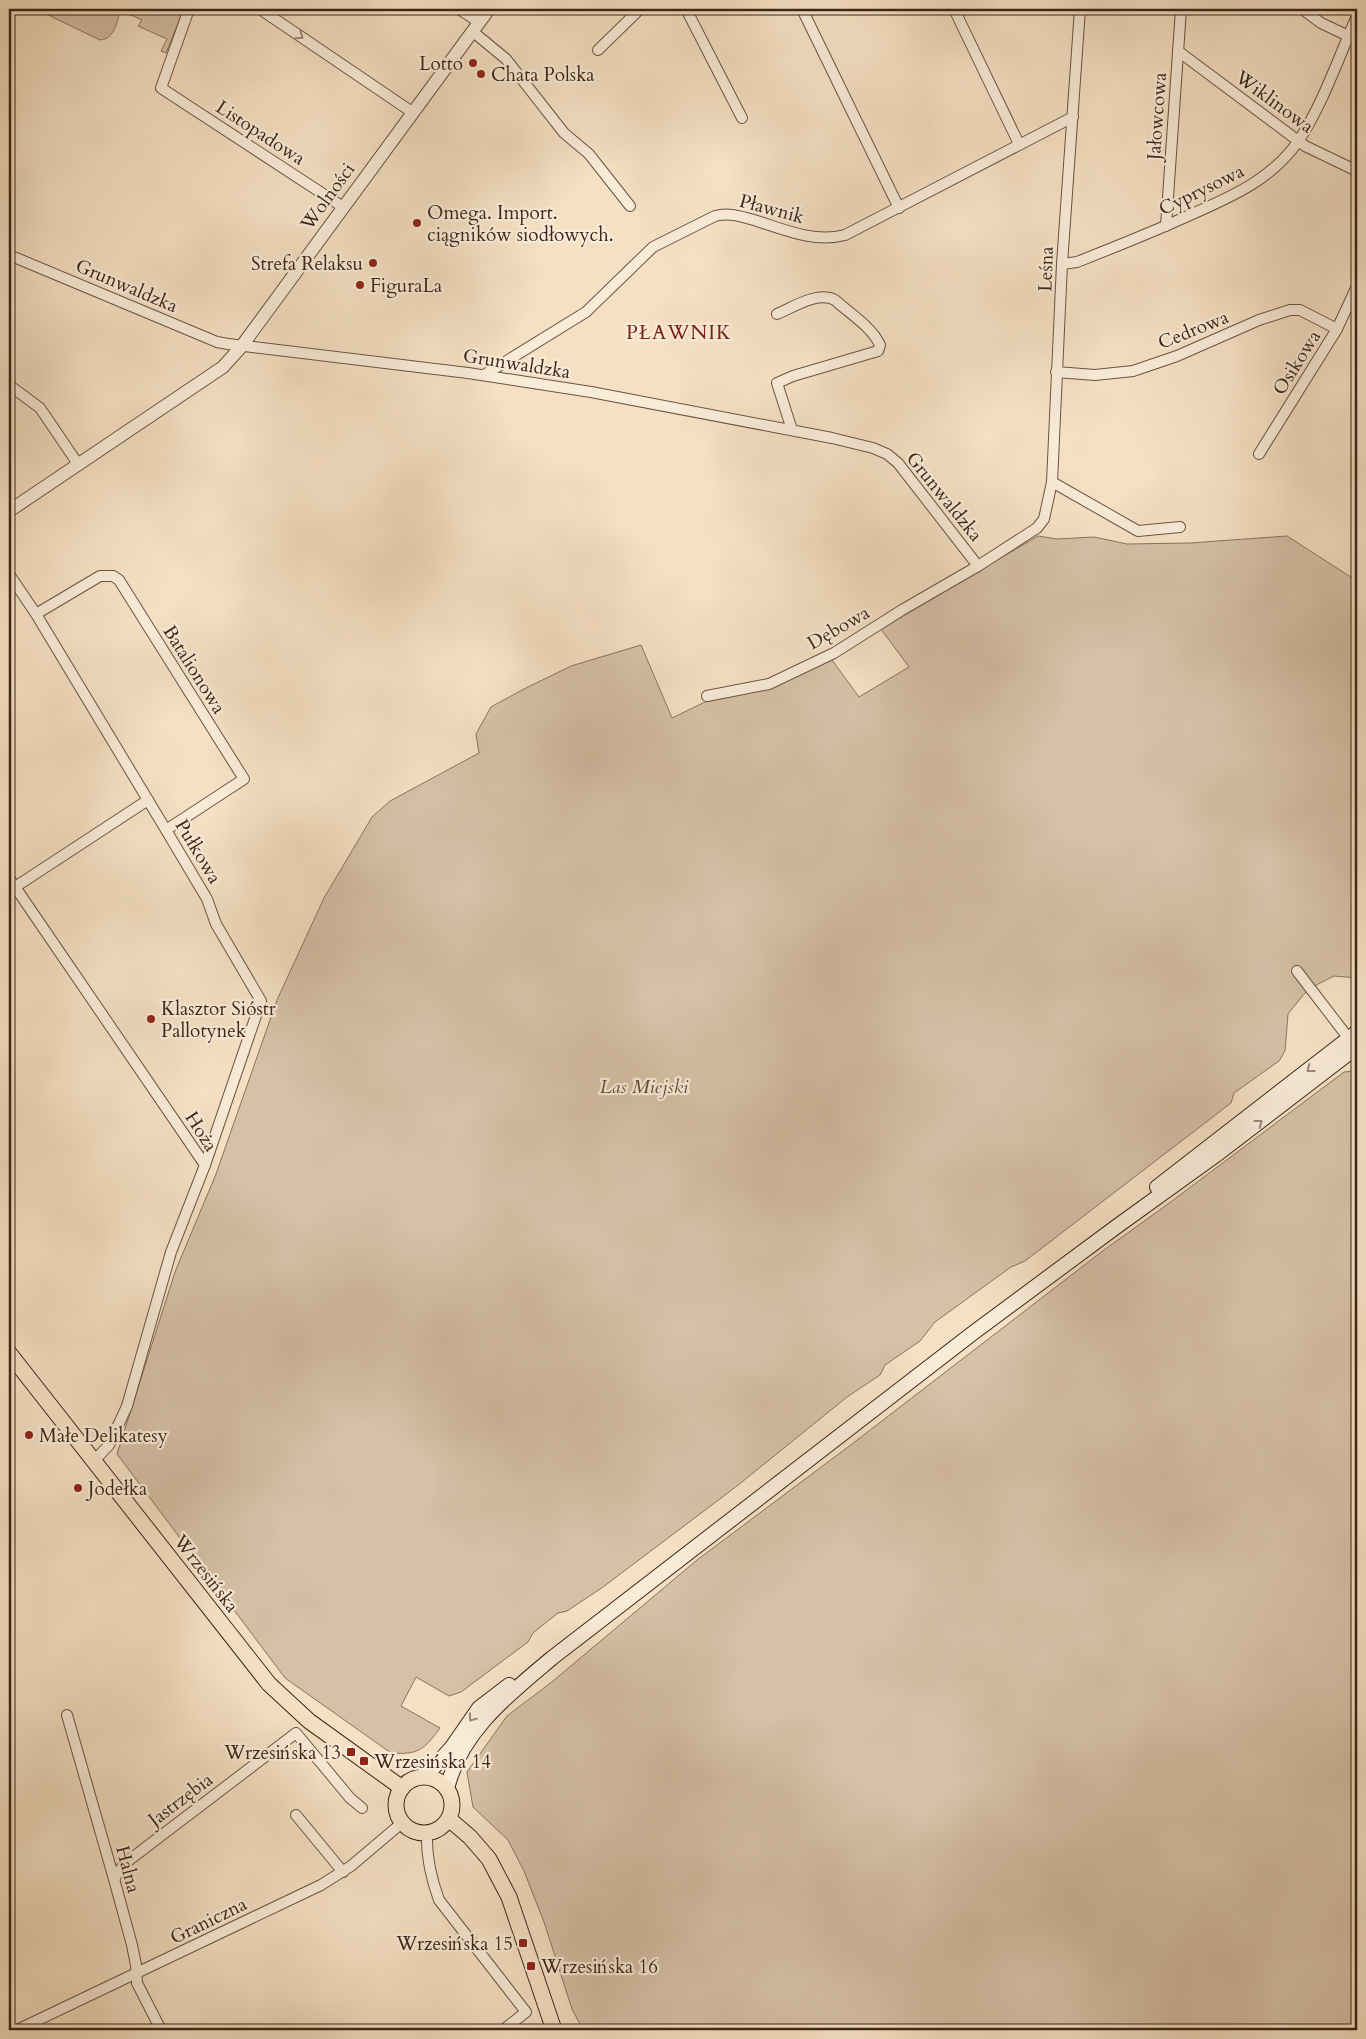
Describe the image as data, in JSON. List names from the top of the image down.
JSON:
{
  "streets": {
    "main road": ["Wrzesińska"],
    "street": [
      "Wiklinowa",
      "Jałowcowa",
      "Listopadowa",
      "Cyprysowa",
      "Wolności",
      "Pławnik",
      "Leśna",
      "Grunwaldzka",
      "Cedrowa",
      "Osikowa",
      "Dębowa",
      "Batalionowa",
      "Pułkowa",
      "Hoża",
      "Jastrzębia",
      "Halna",
      "Graniczna"
    ]
  },
  "crossings": [
    ["Wiklinowa", "Jałowcowa"],
    ["Wiklinowa", "Cyprysowa"],
    ["Jałowcowa", "Cyprysowa"],
    ["Listopadowa", "Wolności"],
    ["Cyprysowa", "Leśna"],
    ["Wolności", "Grunwaldzka"],
    ["Pławnik", "Leśna"],
    ["Pławnik", "Grunwaldzka"],
    ["Leśna", "Cedrowa"],
    ["Leśna", "Dębowa"],
    ["Grunwaldzka", "Dębowa"],
    ["Cedrowa", "Osikowa"],
    ["Batalionowa", "Pułkowa"],
    ["Pułkowa", "Hoża"],
    ["Hoża", "Wrzesińska"],
    ["Wrzesińska", "Graniczna"],
    ["Jastrzębia", "Halna"],
    ["Halna", "Graniczna"]
  ],
  "districts": ["PŁAWNIK"],
  "parks": ["Las Miejski"],
  "places": {
    "other": [
      "Lotto",
      "Chata Polska",
      "Omega. Import. ciągników siodłowych.",
      "Strefa Relaksu",
      "FiguraLa",
      "Klasztor Sióstr Pallotynek",
      "Małe Delikatesy",
      "Jodełka"
    ],
    "transit": [
      "Wrzesińska 13",
      "Wrzesińska 14",
      "Wrzesińska 15",
      "Wrzesińska 16"
    ]
  }
}
